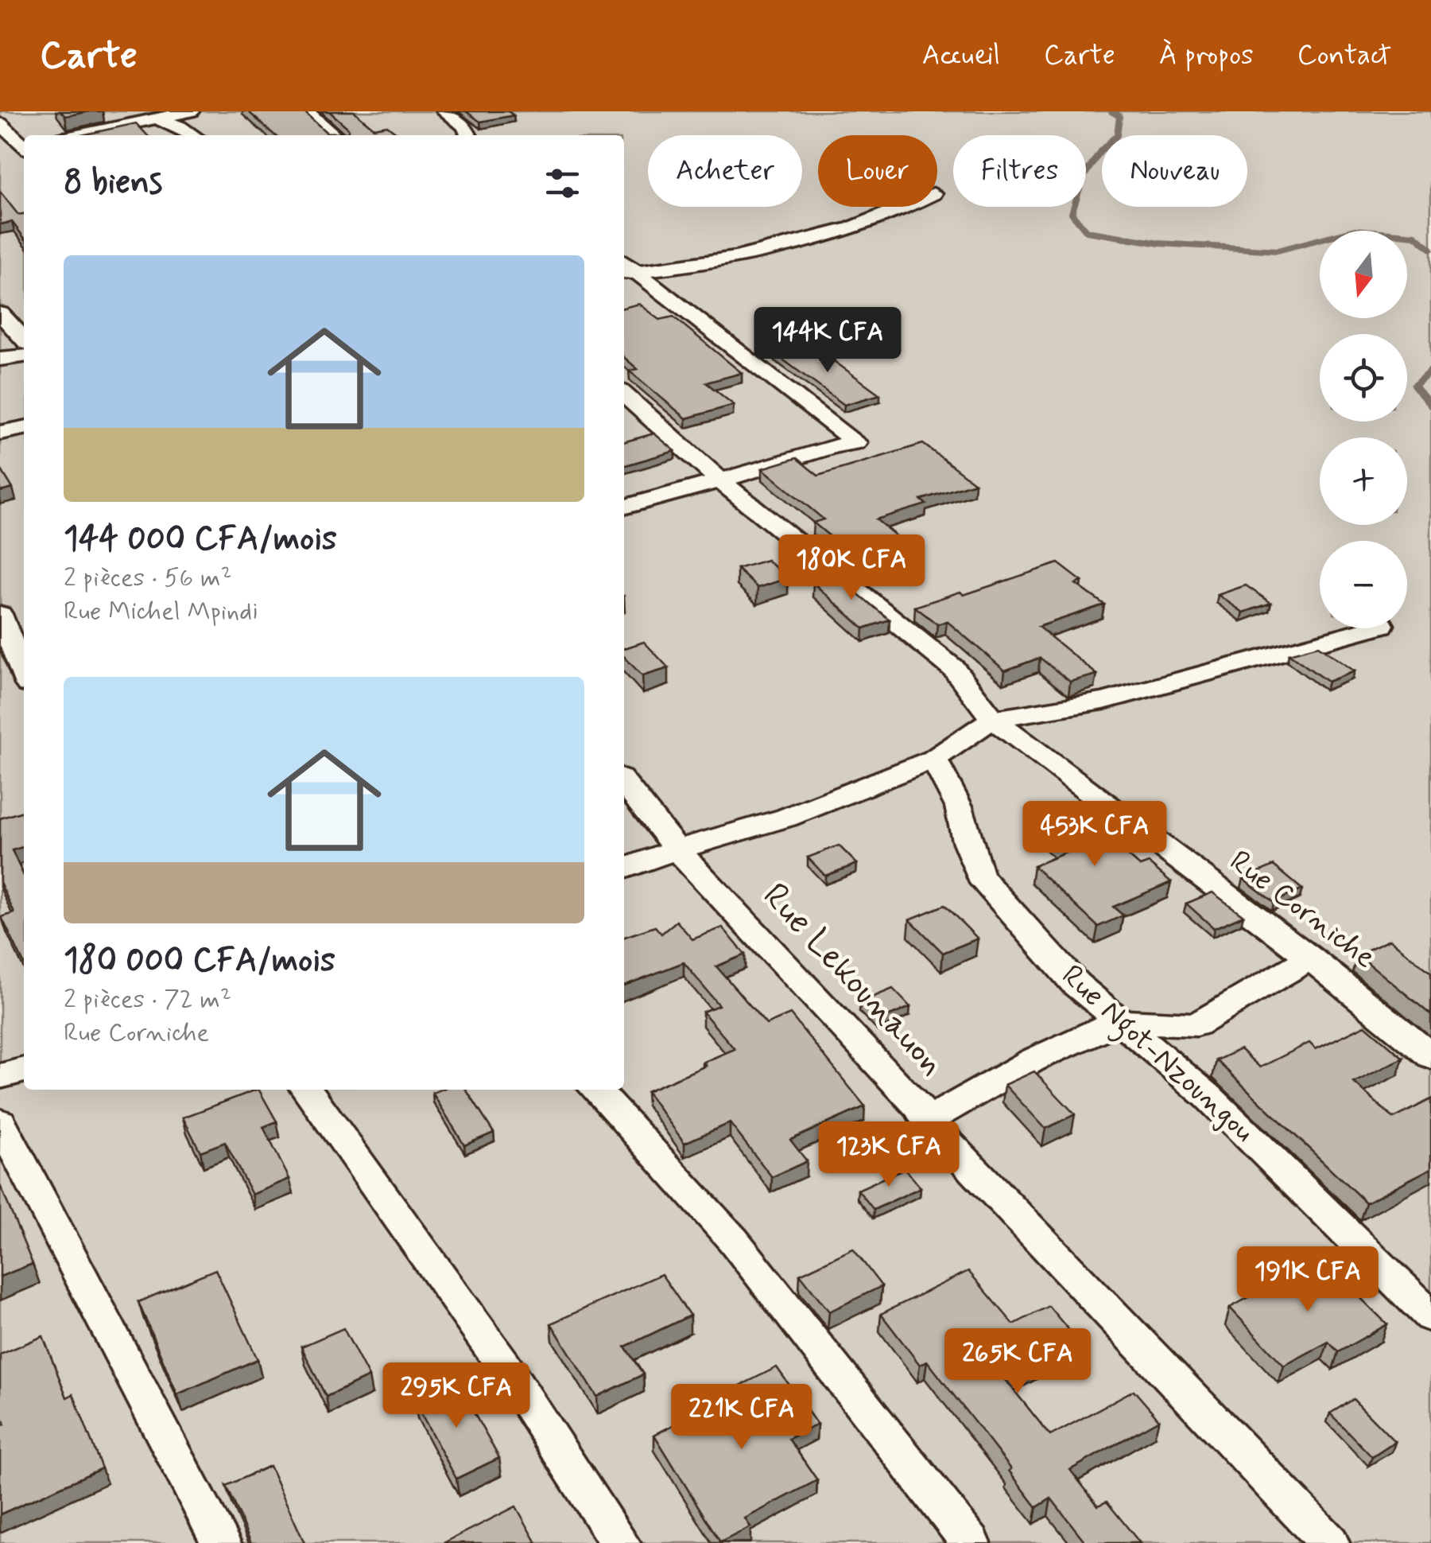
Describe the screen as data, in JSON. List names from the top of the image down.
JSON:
{
  "streets": {
    "street": ["Rue Corniche", "Rue Lekounauon", "Rue Ngot-Nzoungou"]
  },
  "north": "bottom",
  "page": {
    "header": "Carte",
    "nav": [
      "Accueil",
      "Carte",
      "À propos",
      "Contact"
    ],
    "chip": [
      "Acheter",
      "Louer",
      "Filtres",
      "Nouveau"
    ],
    "heading": "8 biens",
    "map_buttons": ["+", "−"],
    "list": [
      {
        "name": "144 000 CFA/mois",
        "note": "2 pièces · 56 m² · Rue Michel Mpindi"
      },
      {
        "name": "180 000 CFA/mois",
        "note": "2 pièces · 72 m² · Rue Corniche"
      }
    ],
    "price": [
      "144K CFA",
      "180K CFA",
      "453K CFA",
      "123K CFA",
      "191K CFA",
      "265K CFA",
      "295K CFA",
      "221K CFA"
    ]
  }
}
